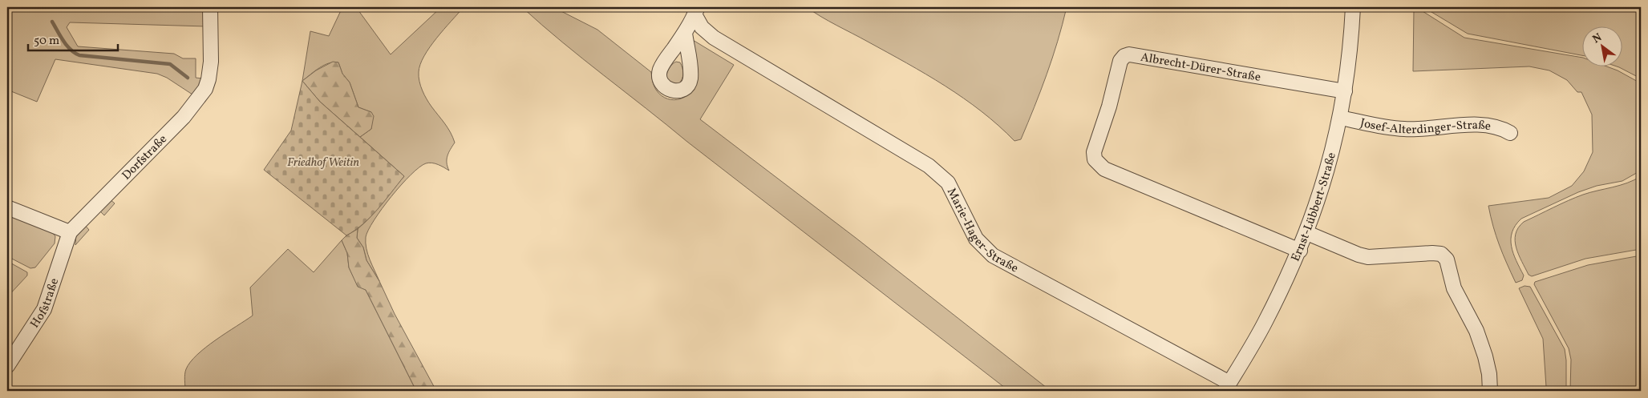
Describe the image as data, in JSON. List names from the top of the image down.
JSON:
{
  "streets": {
    "street": [
      "Albrecht-Dürer-Straße",
      "Josef-Alterdinger-Straße",
      "Dorfstraße",
      "Ernst-Lübbert-Straße",
      "Marie-Hager-Straße",
      "Hofstraße"
    ]
  },
  "crossings": [
    ["Albrecht-Dürer-Straße", "Ernst-Lübbert-Straße"],
    ["Josef-Alterdinger-Straße", "Ernst-Lübbert-Straße"],
    ["Dorfstraße", "Hofstraße"],
    ["Ernst-Lübbert-Straße", "Marie-Hager-Straße"]
  ],
  "parks": ["Friedhof Weitin"],
  "scale_bar": "50 m",
  "north": "top left"
}
